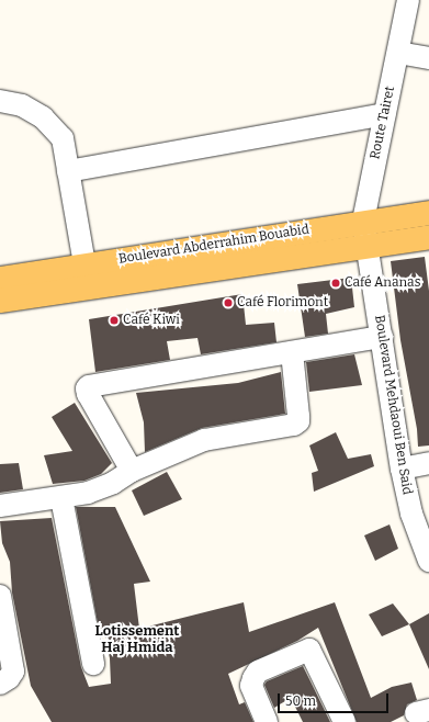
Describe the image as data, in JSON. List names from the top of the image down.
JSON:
{
  "streets": {
    "main road": ["Boulevard Abderrahim Bouabid"],
    "street": ["Route Tairet", "Boulevard Mehdaoui Ben Said"]
  },
  "crossings": [
    ["Route Tairet", "Boulevard Abderrahim Bouabid"],
    ["Route Tairet", "Boulevard Mehdaoui Ben Said"],
    ["Boulevard Abderrahim Bouabid", "Boulevard Mehdaoui Ben Said"]
  ],
  "districts": ["Lotissement Haj Hmida"],
  "places": ["Café Ananas", "Café Florimont", "Café Kiwi"],
  "scale_bar": "50 m"
}
